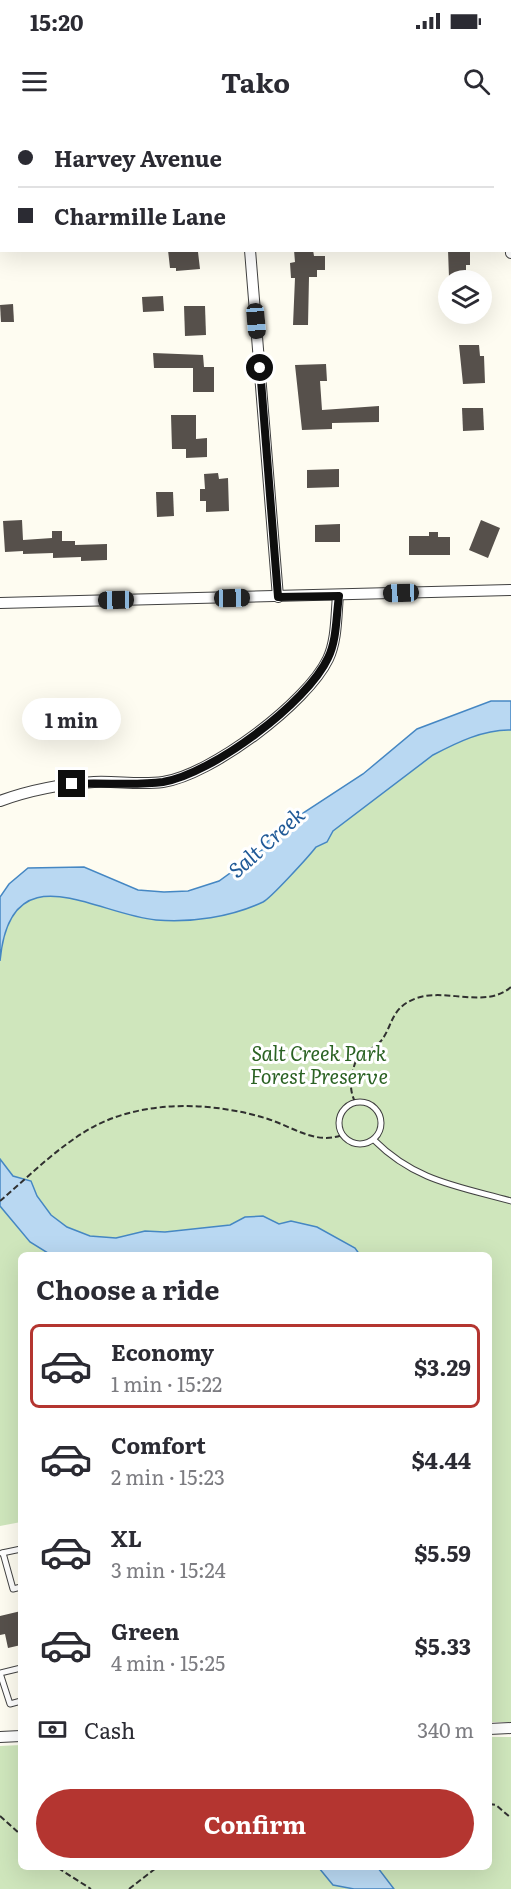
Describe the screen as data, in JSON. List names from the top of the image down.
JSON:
{
  "water": ["Salt Creek"],
  "parks": ["Salt Creek Park Forest Preserve"],
  "page": {
    "status": "15:20",
    "header": "Tako",
    "banner": ["Harvey Avenue", "Charmille Lane"],
    "bubble": "1 min",
    "heading": "Choose a ride",
    "list": [
      {
        "name": "Economy",
        "note": "1 min · 15:22",
        "value": "$3.29"
      },
      {
        "name": "Comfort",
        "note": "2 min · 15:23",
        "value": "$4.44"
      },
      {
        "name": "XL",
        "note": "3 min · 15:24",
        "value": "$5.59"
      },
      {
        "name": "Green",
        "note": "4 min · 15:25",
        "value": "$5.33"
      }
    ],
    "pay": ["Cash", "340 m"],
    "buttons": "Confirm"
  }
}
